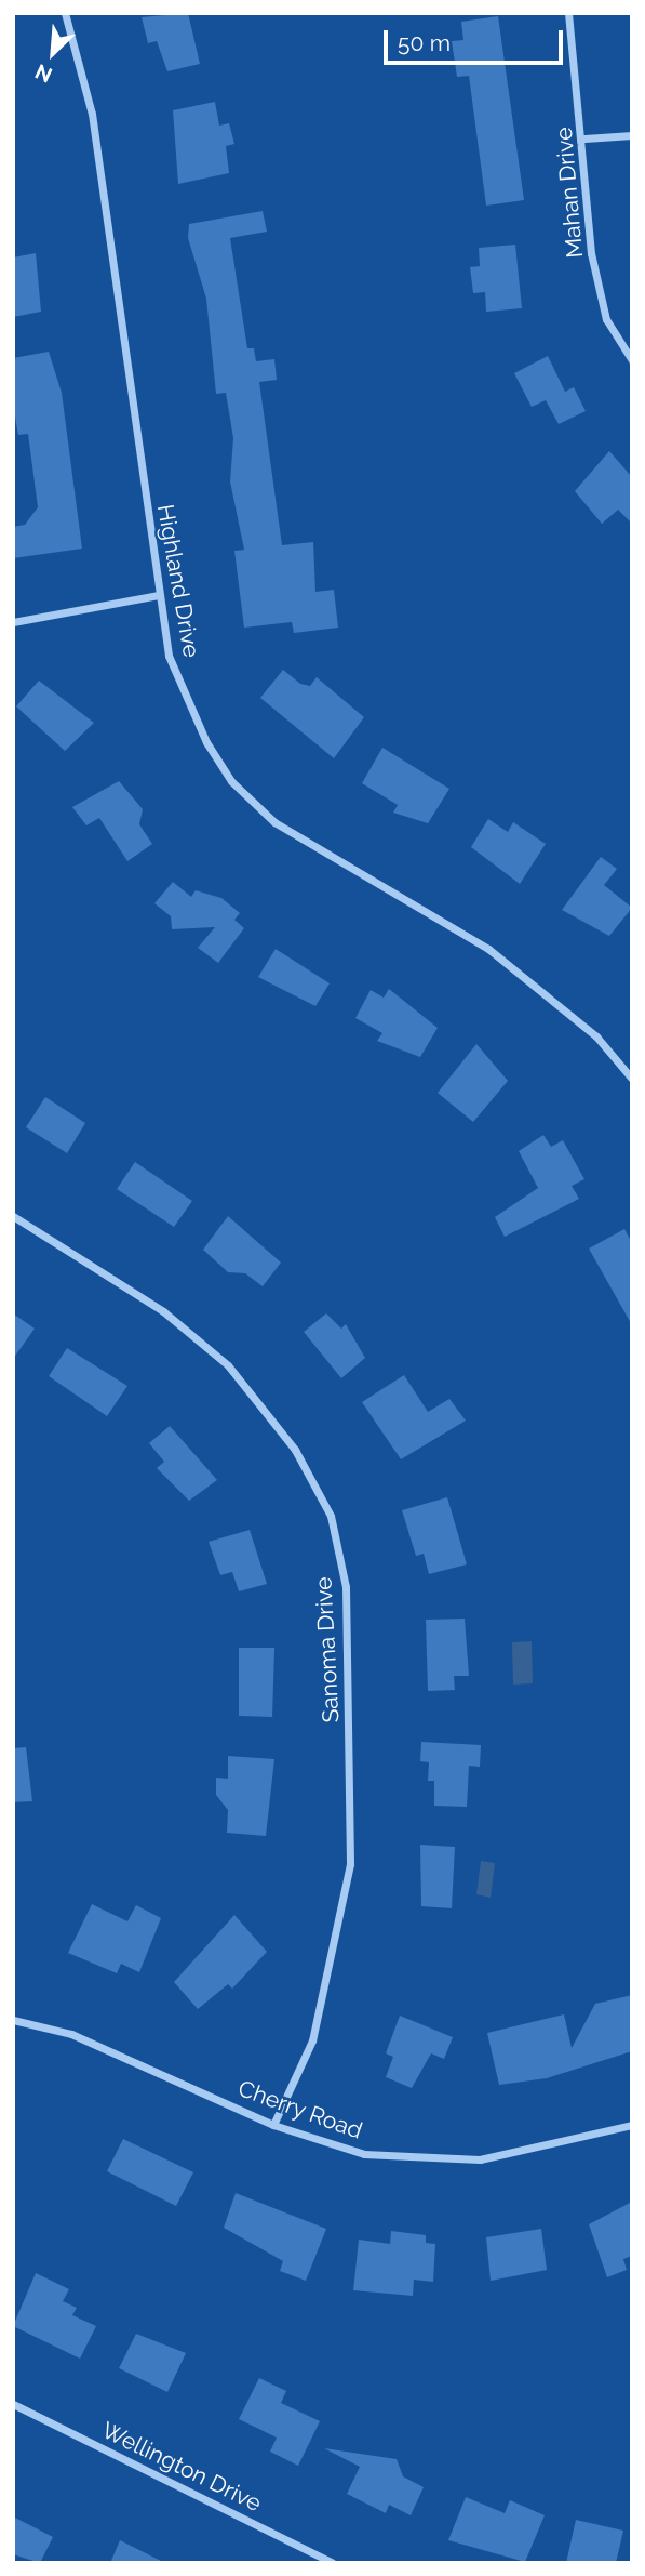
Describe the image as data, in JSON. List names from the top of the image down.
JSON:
{
  "streets": {
    "street": [
      "Mahan Drive",
      "Highland Drive",
      "Sanoma Drive",
      "Cherry Road",
      "Wellington Drive"
    ]
  },
  "crossings": [
    ["Sanoma Drive", "Cherry Road"]
  ],
  "scale_bar": "50 m",
  "north": "bottom left"
}
